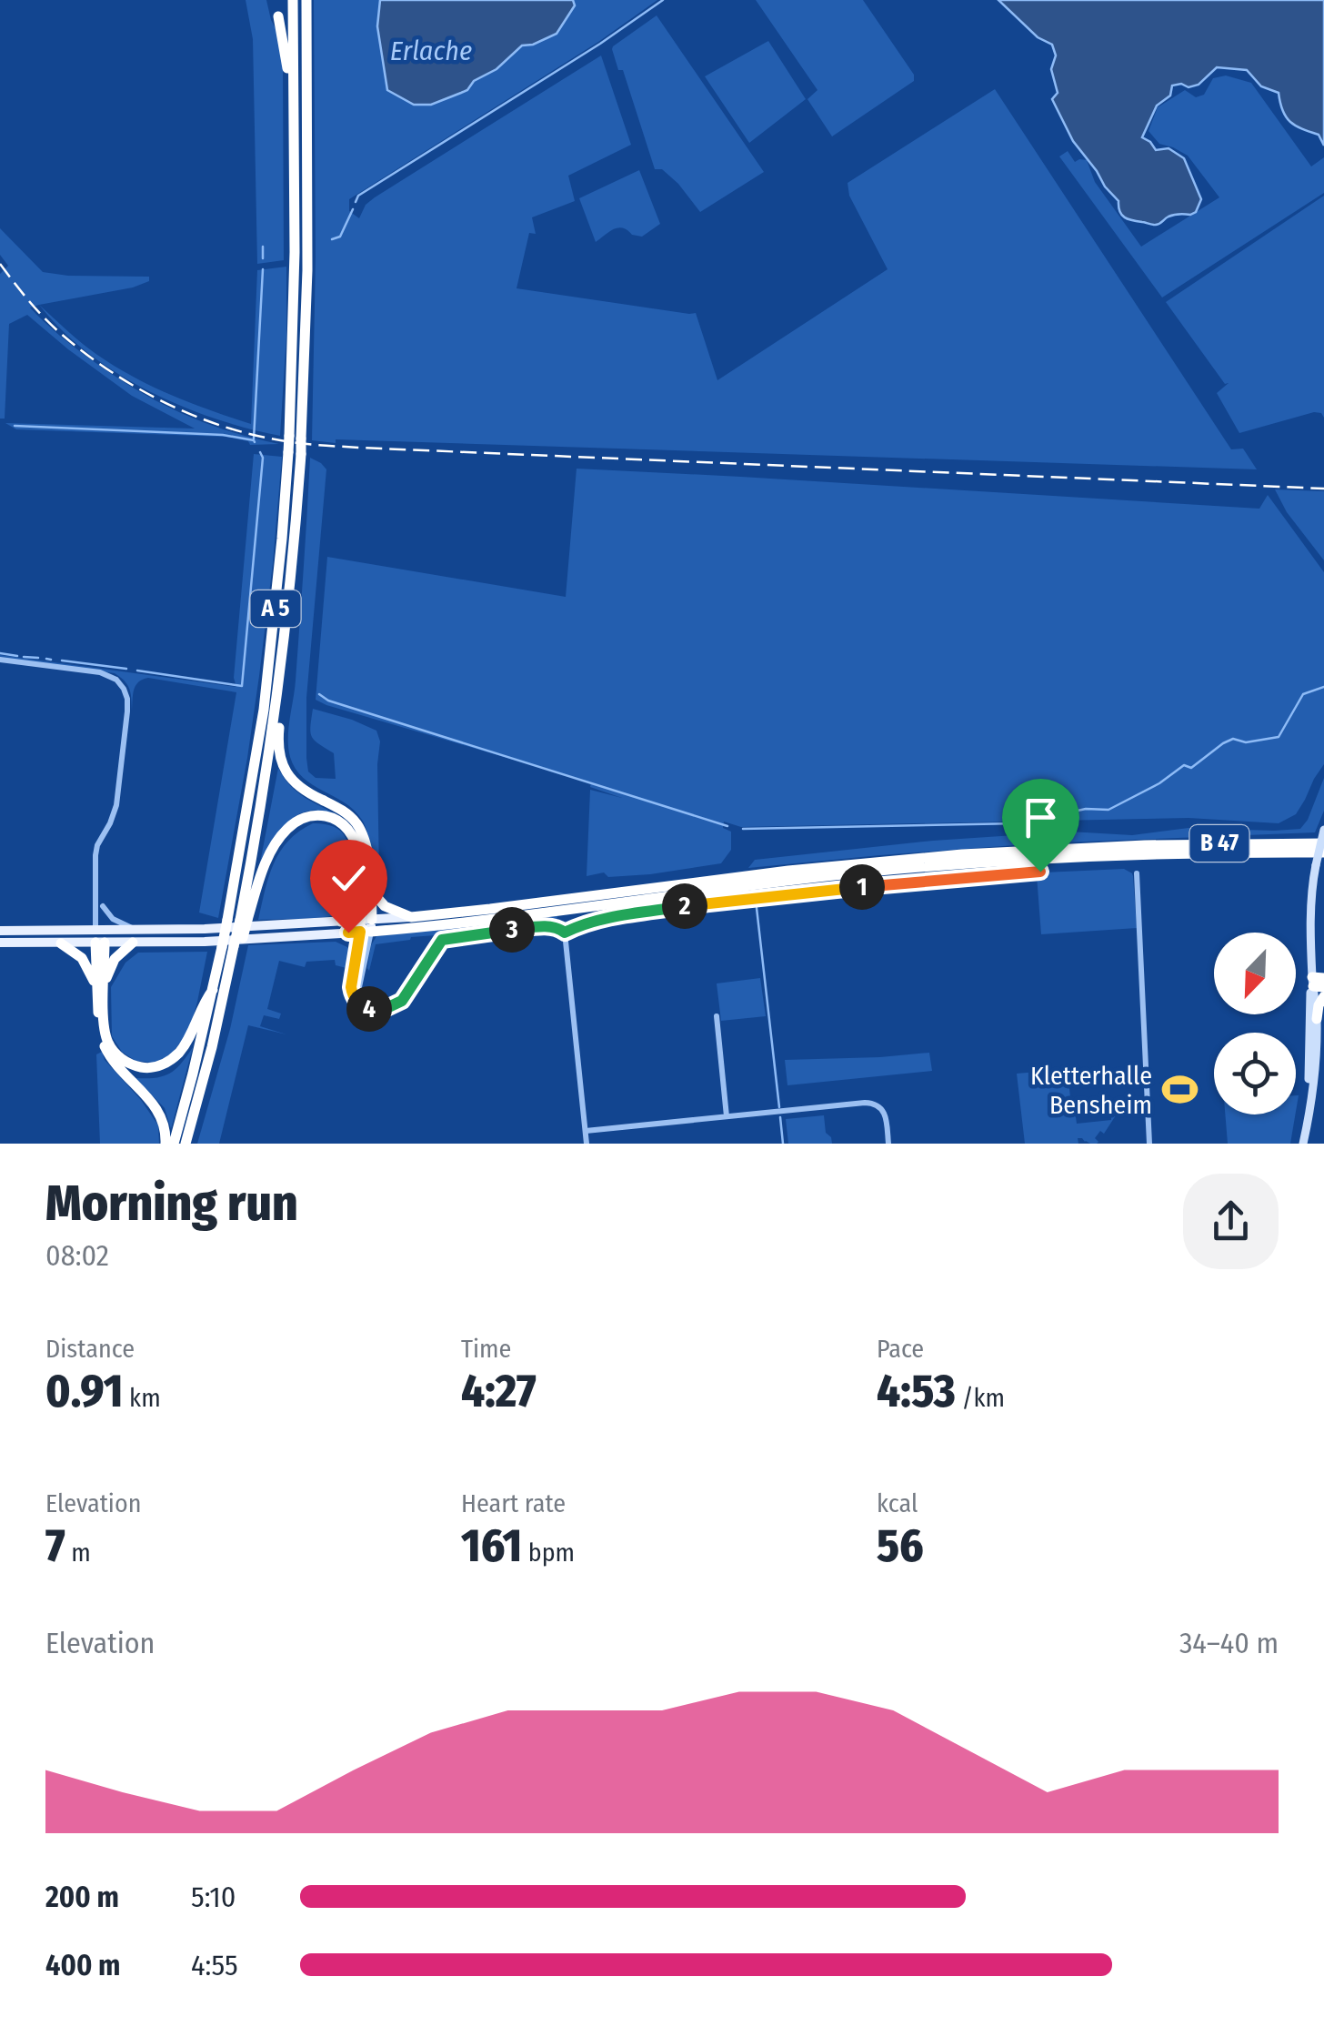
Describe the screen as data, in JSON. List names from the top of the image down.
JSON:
{
  "streets": {
    "highway": ["A 5", "B 47"]
  },
  "water": ["Erlache"],
  "places": {
    "sports": ["Kletterhalle Bensheim"]
  },
  "north": "bottom left",
  "page": {
    "pins": [
      "1",
      "2",
      "3",
      "4"
    ],
    "heading": ["Morning run", "08:02"],
    "stats": [
      ["Distance", "0.91 km"],
      ["Time", "4:27"],
      ["Pace", "4:53 /km"],
      ["Elevation", "7 m"],
      ["Heart rate", "161 bpm"],
      ["kcal", "56"]
    ],
    "chart": ["Elevation", "34–40 m"],
    "list": [
      {
        "name": "200 m",
        "note": "5:10"
      },
      {
        "name": "400 m",
        "note": "4:55"
      }
    ]
  }
}
